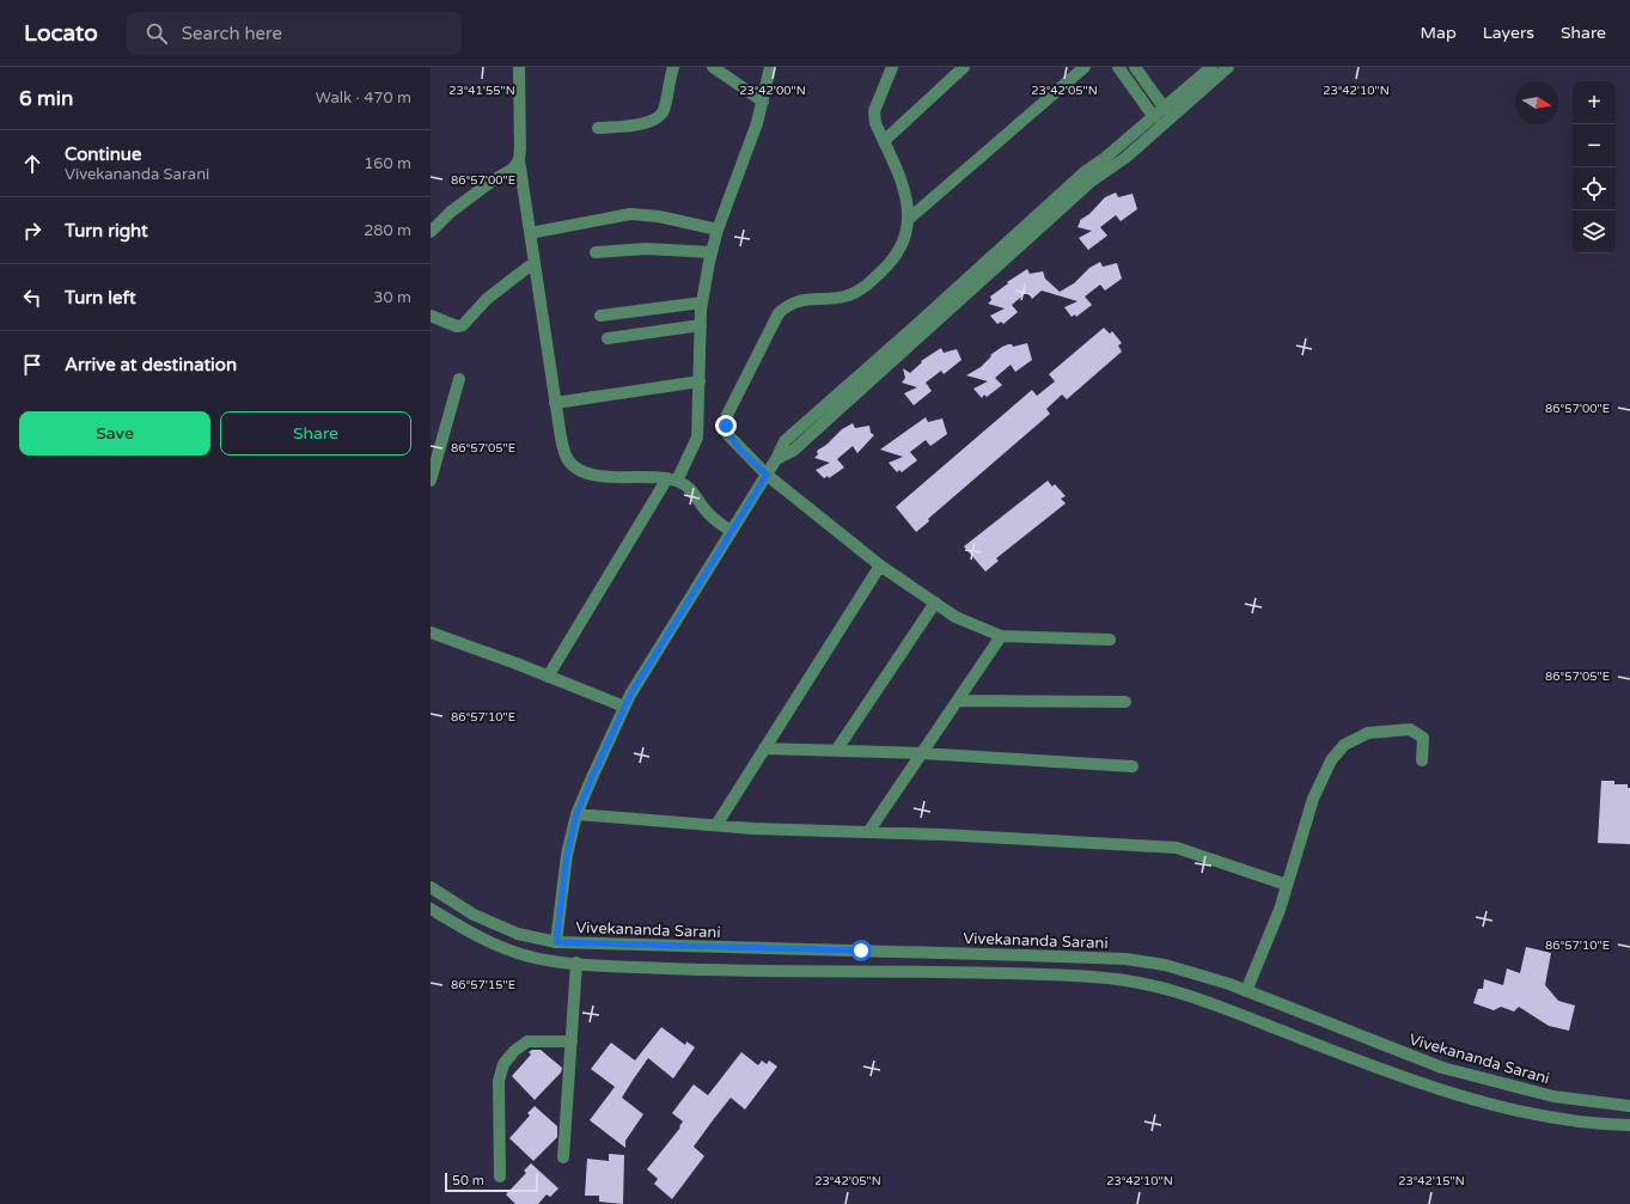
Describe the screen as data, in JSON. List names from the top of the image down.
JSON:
{
  "streets": {
    "street": ["Vivekananda Sarani"]
  },
  "scale_bar": "50 m",
  "north": "right",
  "page": {
    "header": "Locato",
    "search": "Search here",
    "nav": ["Map", "Layers", "Share"],
    "heading": ["6 min", "Walk · 470 m"],
    "map_buttons": ["+", "−"],
    "list": [
      ["Continue", "Vivekananda Sarani", "160 m"],
      ["Turn right", "280 m"],
      ["Turn left", "30 m"],
      "Arrive at destination"
    ],
    "buttons": ["Save", "Share"],
    "scale": "50 m"
  },
  "coordinates": [
    "23°41'55\"N",
    "23°42'00\"N",
    "23°42'05\"N",
    "23°42'10\"N",
    "86°57'00\"E",
    "86°57'05\"E",
    "86°57'10\"E",
    "86°57'15\"E",
    "23°42'15\"N"
  ]
}
